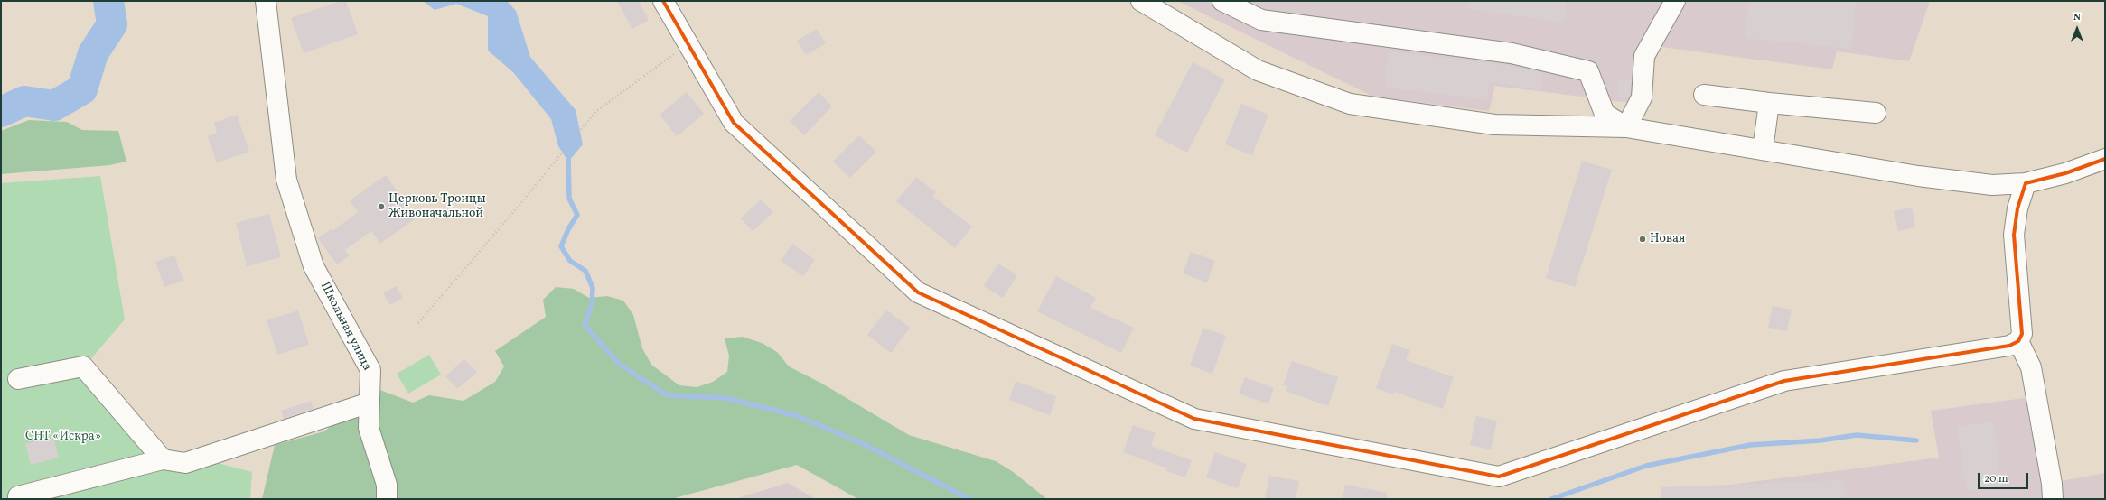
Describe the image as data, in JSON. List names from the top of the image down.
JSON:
{
  "streets": {
    "street": ["Школьная улица"]
  },
  "parks": ["СНТ «Искра»"],
  "places": ["Церковь Троицы Живоначальной", "Новая"],
  "scale_bar": "20 m",
  "north": "top"
}
